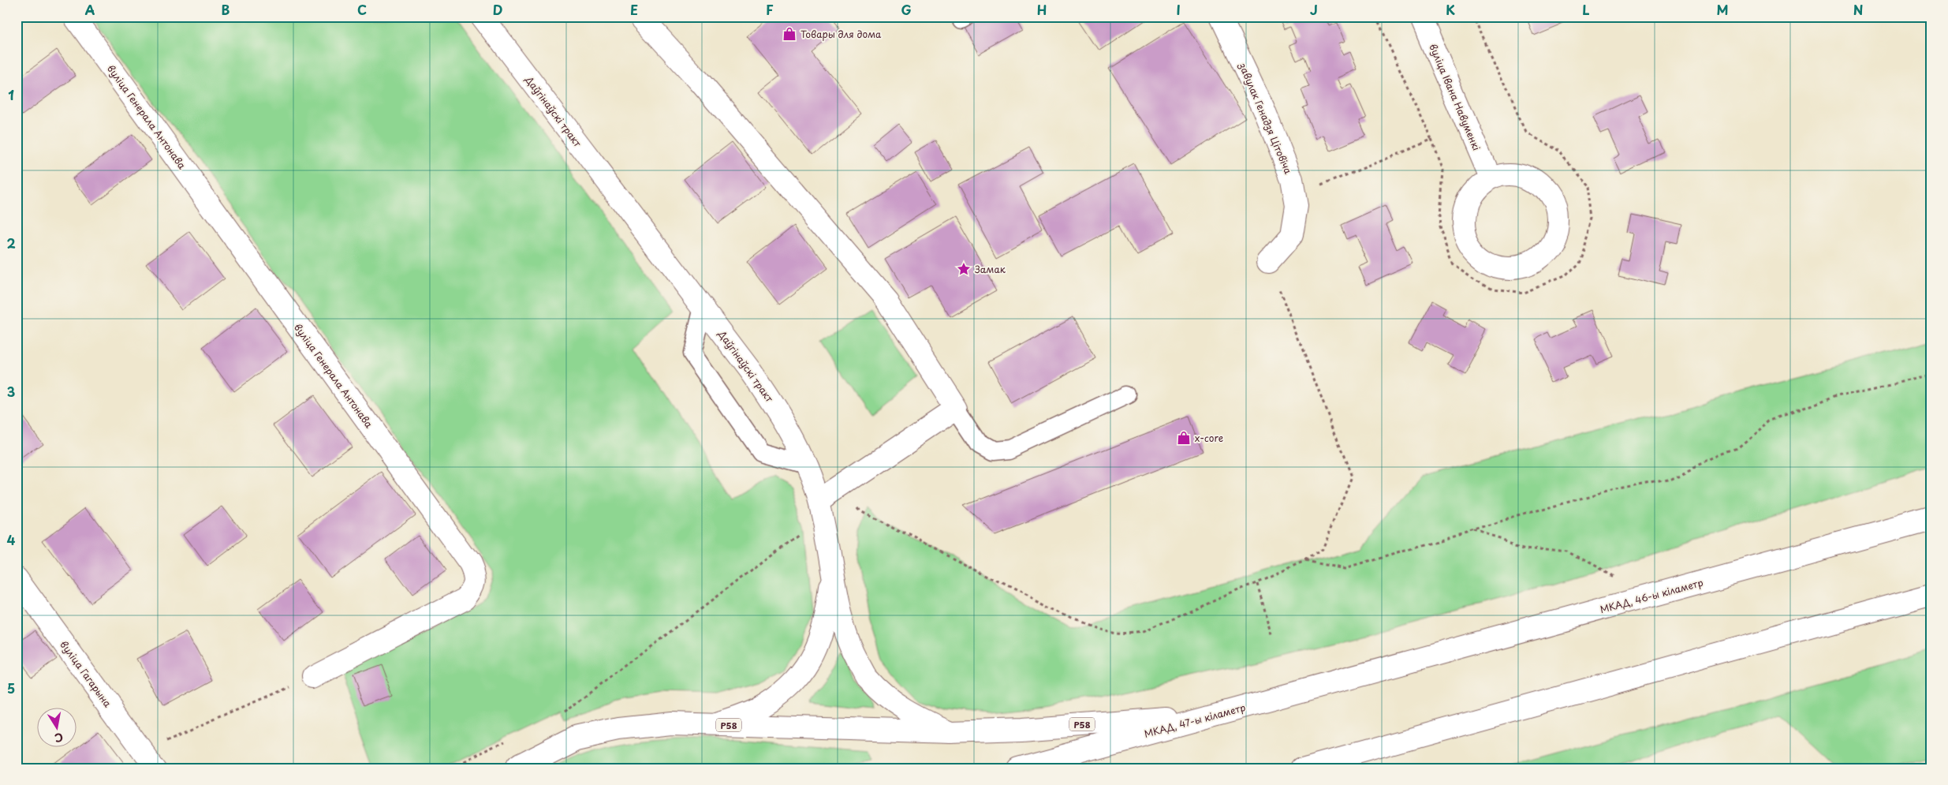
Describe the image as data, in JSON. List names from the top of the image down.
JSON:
{
  "streets": {
    "main road": [
      "вуліца Івана Навуменкі",
      "Даўгінаўскі тракт",
      "вуліца Генерала Антонава",
      "завулак Генадзя Цітовіча",
      "МКАД, 46-ы кіламетр",
      "вуліца Гагарына",
      "МКАД, 47-ы кіламетр",
      "Р58"
    ]
  },
  "crossings": [
    ["Даўгінаўскі тракт", "Р58"],
    ["МКАД, 46-ы кіламетр", "МКАД, 47-ы кіламетр"],
    ["МКАД, 47-ы кіламетр", "Р58"]
  ],
  "places": {
    "shop": ["Товары для дома", "x-core"],
    "place": ["Замак"]
  },
  "north": "bottom",
  "grid": {
    "columns": [
      "A",
      "B",
      "C",
      "D",
      "E",
      "F",
      "G",
      "H",
      "I",
      "J",
      "K",
      "L",
      "M",
      "N"
    ],
    "rows": [
      "1",
      "2",
      "3",
      "4",
      "5"
    ]
  }
}
